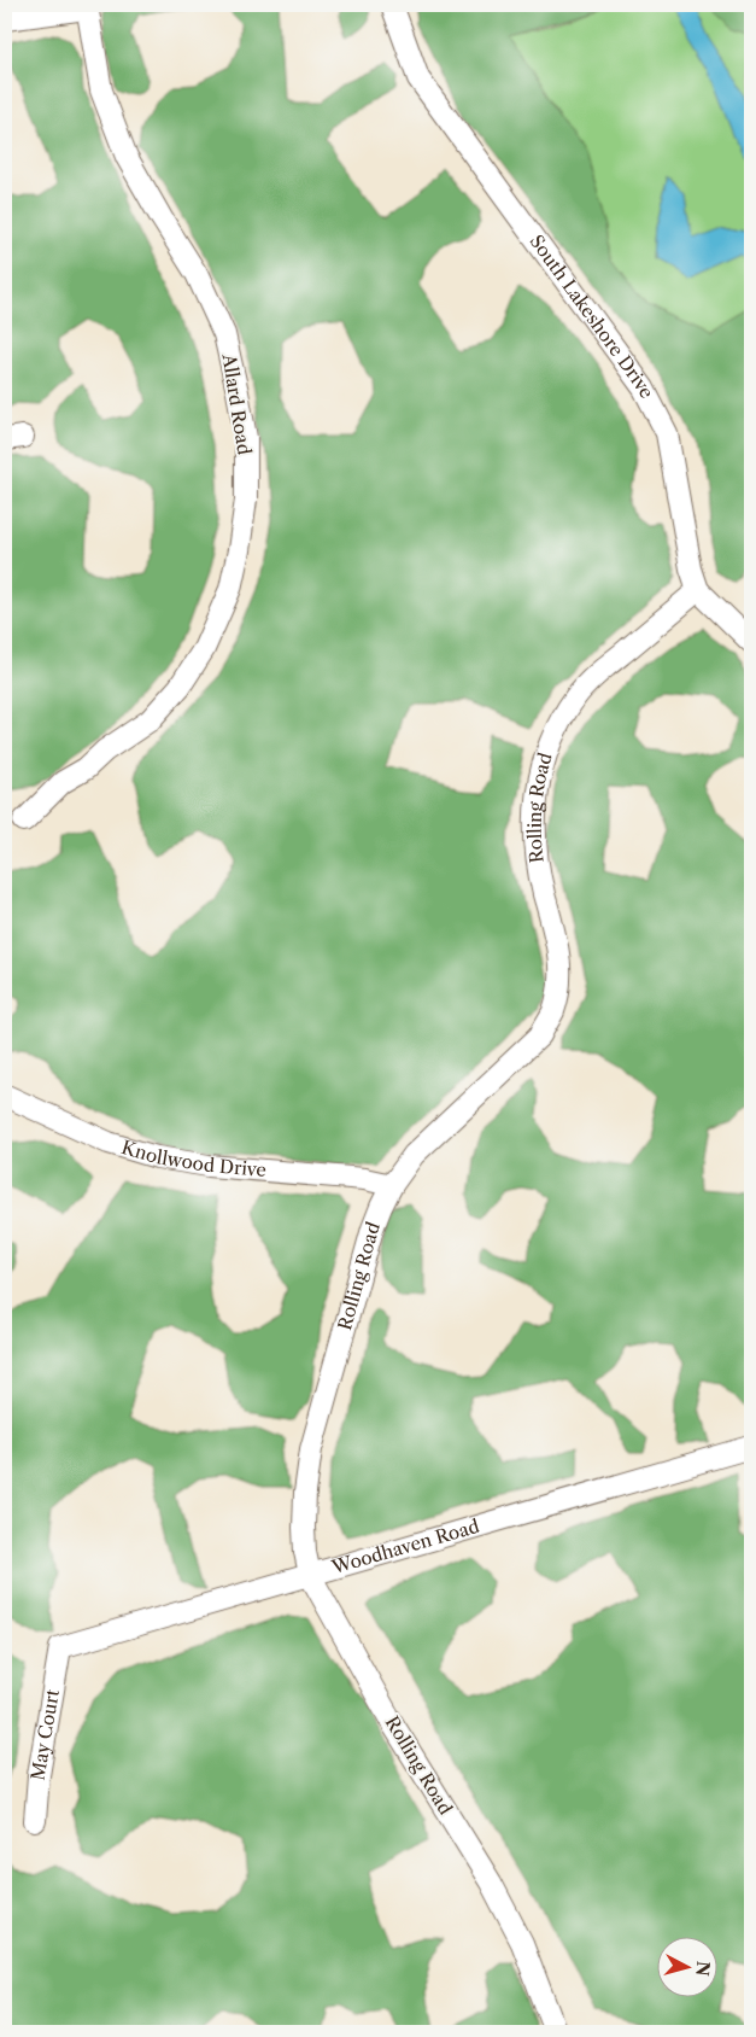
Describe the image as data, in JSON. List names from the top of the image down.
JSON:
{
  "streets": {
    "street": [
      "South Lakeshore Drive",
      "Allard Road",
      "Rolling Road",
      "Knollwood Drive",
      "Woodhaven Road",
      "May Court"
    ]
  },
  "crossings": [
    ["South Lakeshore Drive", "Rolling Road"],
    ["Rolling Road", "Knollwood Drive"],
    ["Rolling Road", "Woodhaven Road"],
    ["Woodhaven Road", "May Court"]
  ],
  "north": "right"
}
